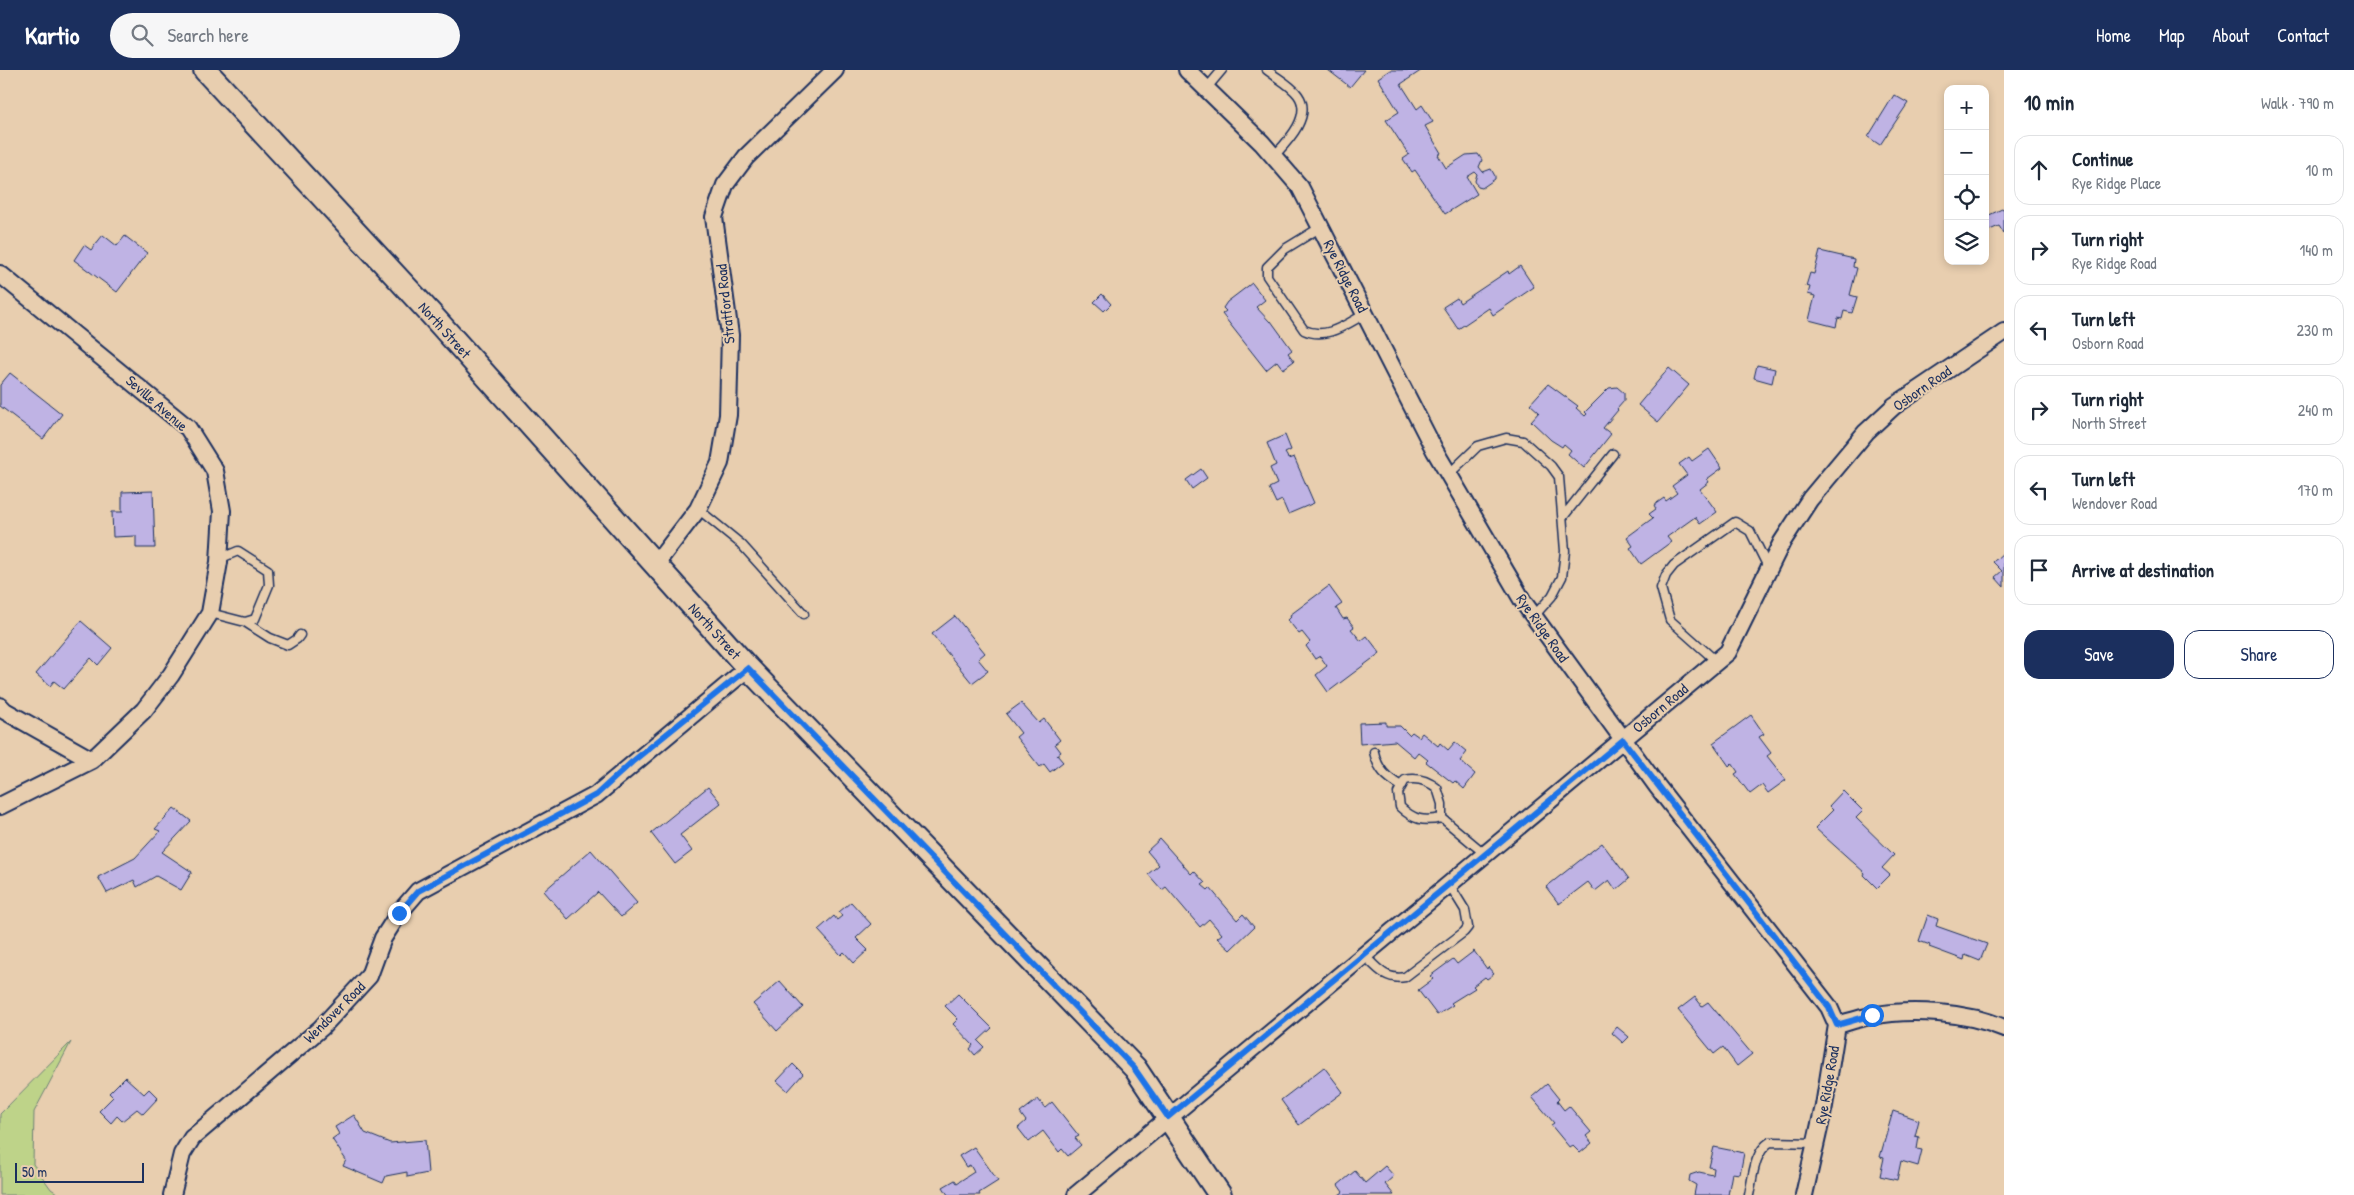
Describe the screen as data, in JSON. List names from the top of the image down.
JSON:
{
  "streets": {
    "main road": ["North Street"],
    "street": [
      "Rye Ridge Road",
      "Stratford Road",
      "Osborn Road",
      "Seville Avenue",
      "Wendover Road"
    ]
  },
  "crossings": [
    ["Rye Ridge Road", "Osborn Road"],
    ["Stratford Road", "North Street"],
    ["North Street", "Osborn Road"],
    ["North Street", "Wendover Road"]
  ],
  "scale_bar": "50 m",
  "page": {
    "header": "Kartio",
    "search": "Search here",
    "nav": [
      "Home",
      "Map",
      "About",
      "Contact"
    ],
    "heading": ["10 min", "Walk · 790 m"],
    "map_buttons": ["+", "−"],
    "list": [
      ["Continue", "Rye Ridge Place", "10 m"],
      ["Turn right", "Rye Ridge Road", "140 m"],
      ["Turn left", "Osborn Road", "230 m"],
      ["Turn right", "North Street", "240 m"],
      ["Turn left", "Wendover Road", "170 m"],
      "Arrive at destination"
    ],
    "buttons": ["Save", "Share"],
    "scale": "50 m"
  }
}
